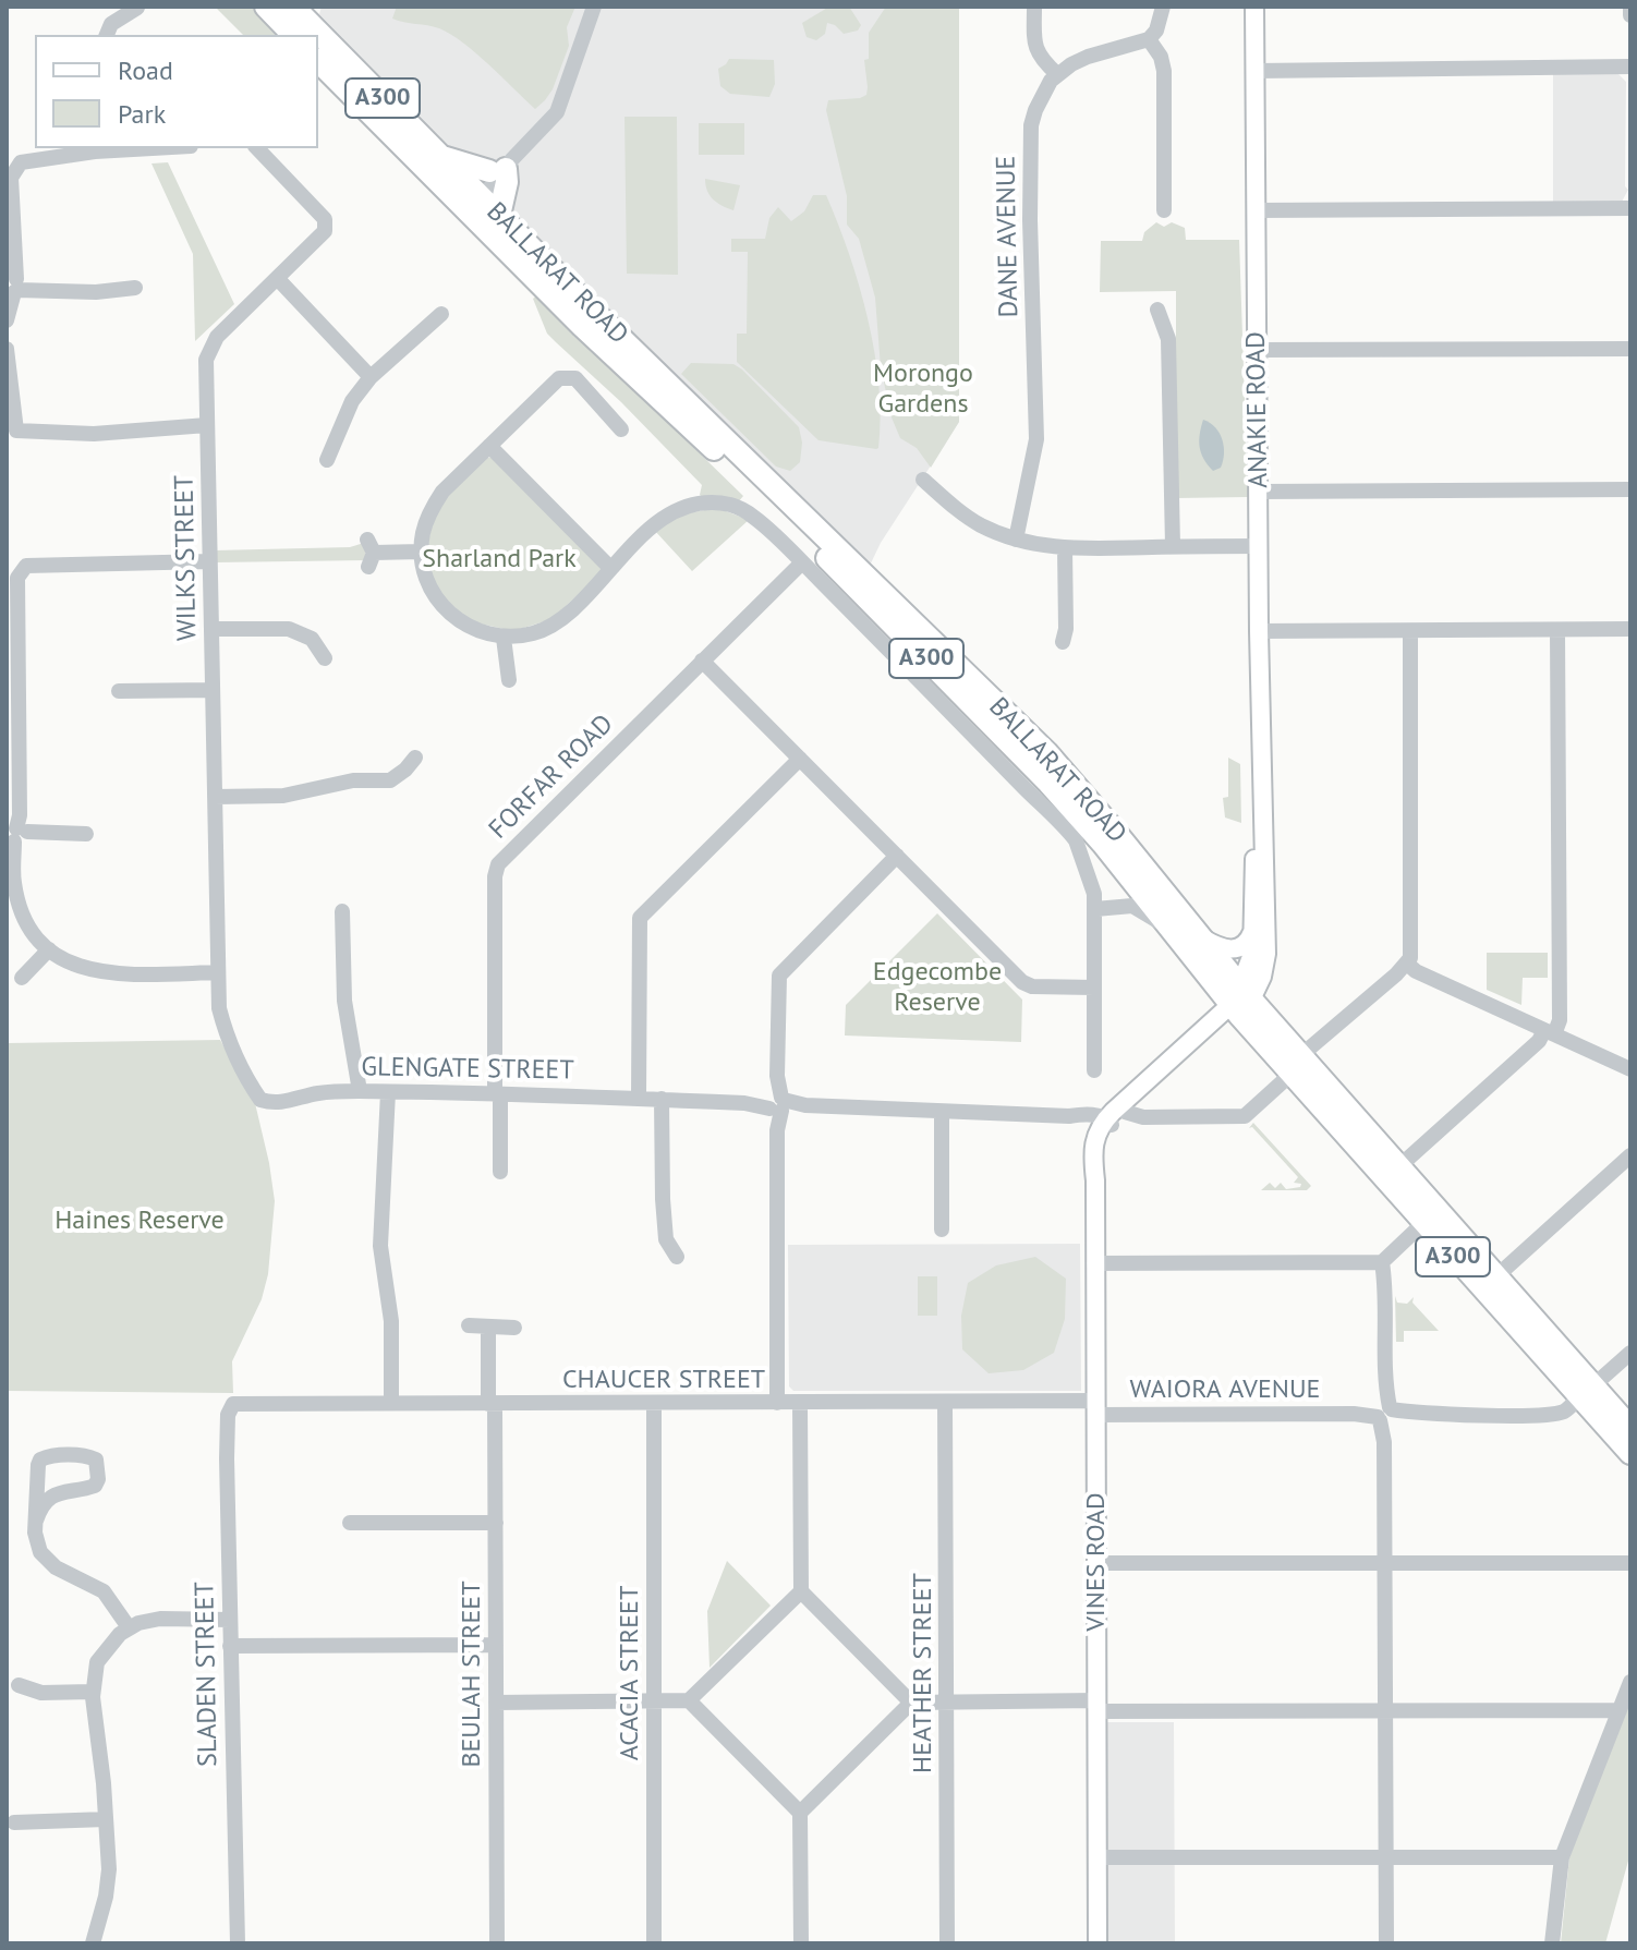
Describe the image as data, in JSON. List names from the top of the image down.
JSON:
{
  "streets": {
    "highway": ["A300", "BALLARAT ROAD"],
    "main road": ["ANAKIE ROAD", "VINES ROAD"],
    "street": [
      "DANE AVENUE",
      "WILKS STREET",
      "FORFAR ROAD",
      "GLENGATE STREET",
      "CHAUCER STREET",
      "WAIORA AVENUE",
      "ACACIA STREET",
      "HEATHER STREET",
      "SLADEN STREET",
      "BEULAH STREET"
    ]
  },
  "crossings": [
    ["BALLARAT ROAD", "ANAKIE ROAD"],
    ["BALLARAT ROAD", "FORFAR ROAD"],
    ["BALLARAT ROAD", "GLENGATE STREET"],
    ["BALLARAT ROAD", "WAIORA AVENUE"],
    ["WILKS STREET", "GLENGATE STREET"],
    ["FORFAR ROAD", "GLENGATE STREET"],
    ["GLENGATE STREET", "VINES ROAD"],
    ["CHAUCER STREET", "WAIORA AVENUE"],
    ["CHAUCER STREET", "VINES ROAD"],
    ["CHAUCER STREET", "ACACIA STREET"],
    ["CHAUCER STREET", "HEATHER STREET"],
    ["CHAUCER STREET", "SLADEN STREET"],
    ["CHAUCER STREET", "BEULAH STREET"],
    ["WAIORA AVENUE", "VINES ROAD"]
  ],
  "parks": [
    "Morongo Gardens",
    "Sharland Park",
    "Edgecombe Reserve",
    "Haines Reserve"
  ],
  "legend": ["Road", "Park"]
}
